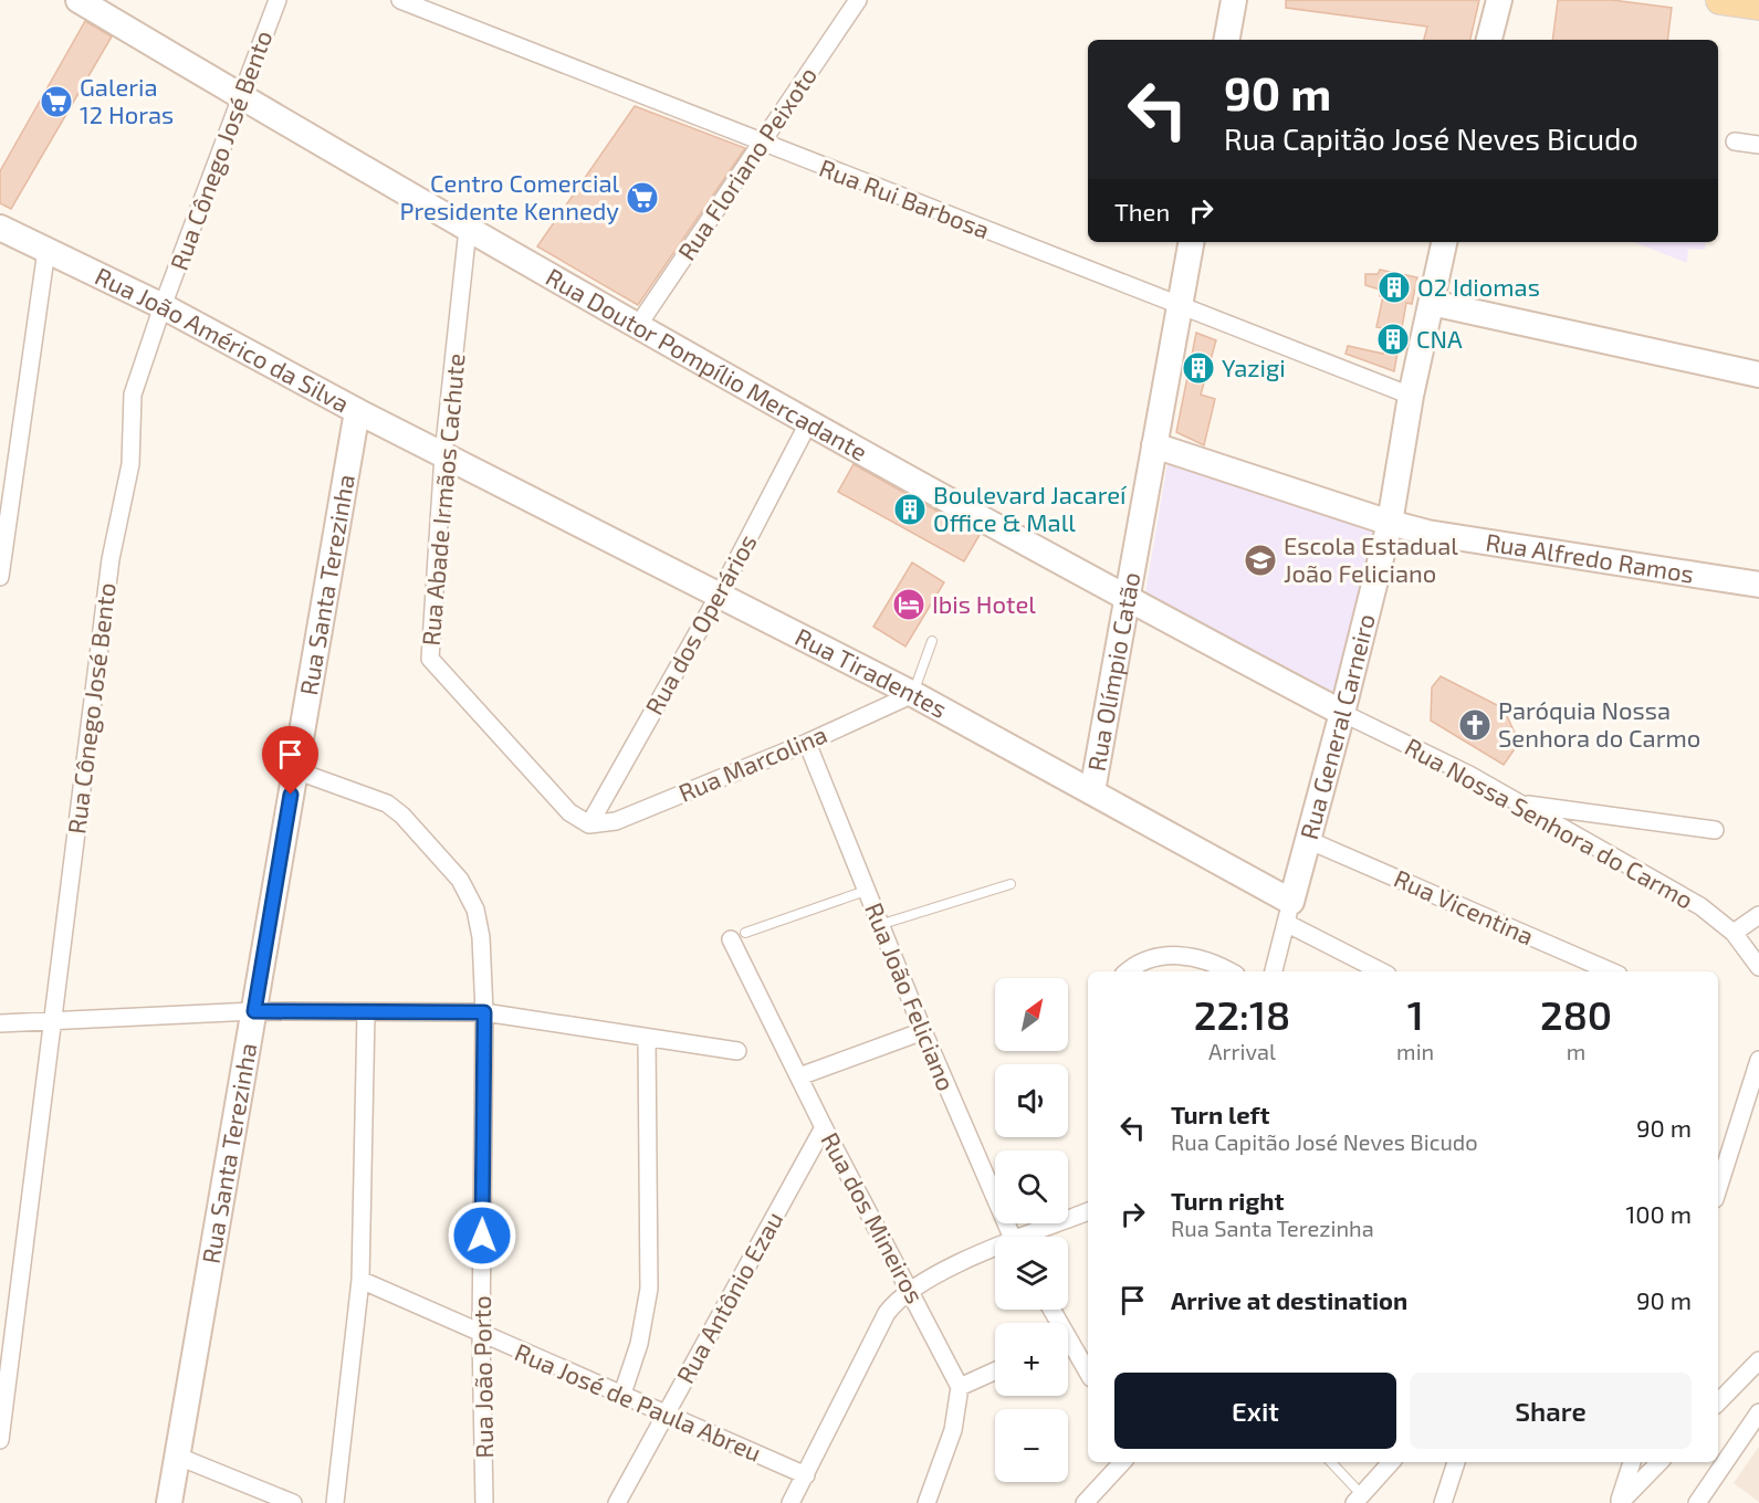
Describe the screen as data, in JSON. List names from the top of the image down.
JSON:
{
  "streets": {
    "main road": [
      "Rua João Américo da Silva",
      "Rua Doutor Pompílio Mercadante",
      "Rua Alfredo Ramos",
      "Rua Santa Terezinha",
      "Rua Tiradentes",
      "Rua Olímpio Catão",
      "Rua General Carneiro"
    ],
    "street": [
      "Rua Cônego José Bento",
      "Rua Floriano Peixoto",
      "Rua Rui Barbosa",
      "Rua Abade Irmãos Cachute",
      "Rua dos Operários",
      "Rua Marcolina",
      "Rua Nossa Senhora do Carmo",
      "Rua Vicentina",
      "Rua João Feliciano",
      "Rua dos Mineiros",
      "Rua Antônio Ezau",
      "Rua João Porto",
      "Rua José de Paula Abreu"
    ]
  },
  "crossings": [
    ["Rua Cônego José Bento", "Rua João Américo da Silva"],
    ["Rua Cônego José Bento", "Rua Doutor Pompílio Mercadante"],
    ["Rua Floriano Peixoto", "Rua Rui Barbosa"],
    ["Rua Floriano Peixoto", "Rua Doutor Pompílio Mercadante"],
    ["Rua Rui Barbosa", "Rua Olímpio Catão"],
    ["Rua Rui Barbosa", "Rua General Carneiro"],
    ["Rua João Américo da Silva", "Rua Abade Irmãos Cachute"],
    ["Rua João Américo da Silva", "Rua Santa Terezinha"],
    ["Rua João Américo da Silva", "Rua Tiradentes"],
    ["Rua Doutor Pompílio Mercadante", "Rua Abade Irmãos Cachute"],
    ["Rua Doutor Pompílio Mercadante", "Rua dos Operários"],
    ["Rua Doutor Pompílio Mercadante", "Rua Olímpio Catão"],
    ["Rua Doutor Pompílio Mercadante", "Rua General Carneiro"],
    ["Rua Doutor Pompílio Mercadante", "Rua Nossa Senhora do Carmo"],
    ["Rua Abade Irmãos Cachute", "Rua dos Operários"],
    ["Rua Abade Irmãos Cachute", "Rua Tiradentes"],
    ["Rua Abade Irmãos Cachute", "Rua Marcolina"],
    ["Rua Alfredo Ramos", "Rua Olímpio Catão"],
    ["Rua Alfredo Ramos", "Rua General Carneiro"],
    ["Rua Santa Terezinha", "Rua João Porto"],
    ["Rua dos Operários", "Rua Tiradentes"],
    ["Rua dos Operários", "Rua Marcolina"],
    ["Rua Tiradentes", "Rua Olímpio Catão"],
    ["Rua Tiradentes", "Rua General Carneiro"],
    ["Rua Tiradentes", "Rua Marcolina"],
    ["Rua General Carneiro", "Rua Nossa Senhora do Carmo"],
    ["Rua General Carneiro", "Rua Vicentina"],
    ["Rua Marcolina", "Rua João Feliciano"],
    ["Rua dos Mineiros", "Rua Antônio Ezau"],
    ["Rua Antônio Ezau", "Rua José de Paula Abreu"],
    ["Rua João Porto", "Rua José de Paula Abreu"]
  ],
  "places": {
    "supermarket": ["Galeria 12 Horas", "Centro Comercial Presidente Kennedy"],
    "building": [
      "O2 Idiomas",
      "CNA",
      "Yazigi",
      "Boulevard Jacareí Office & Mall"
    ],
    "school or university": ["Escola Estadual João Feliciano"],
    "hotel": ["Ibis Hotel"],
    "church": ["Paróquia Nossa Senhora do Carmo"]
  },
  "north": "top right",
  "page": {
    "turn": ["90 m", "Rua Capitão José Neves Bicudo"],
    "then": "Then",
    "eta": [
      "22:18",
      "Arrival",
      "1",
      "min",
      "280",
      "m"
    ],
    "map_buttons": ["+", "−"],
    "list": [
      {
        "name": "Turn left",
        "note": "Rua Capitão José Neves Bicudo",
        "value": "90 m"
      },
      {
        "name": "Turn right",
        "note": "Rua Santa Terezinha",
        "value": "100 m"
      },
      {
        "name": "Arrive at destination",
        "value": "90 m"
      }
    ],
    "buttons": ["Exit", "Share"]
  }
}
